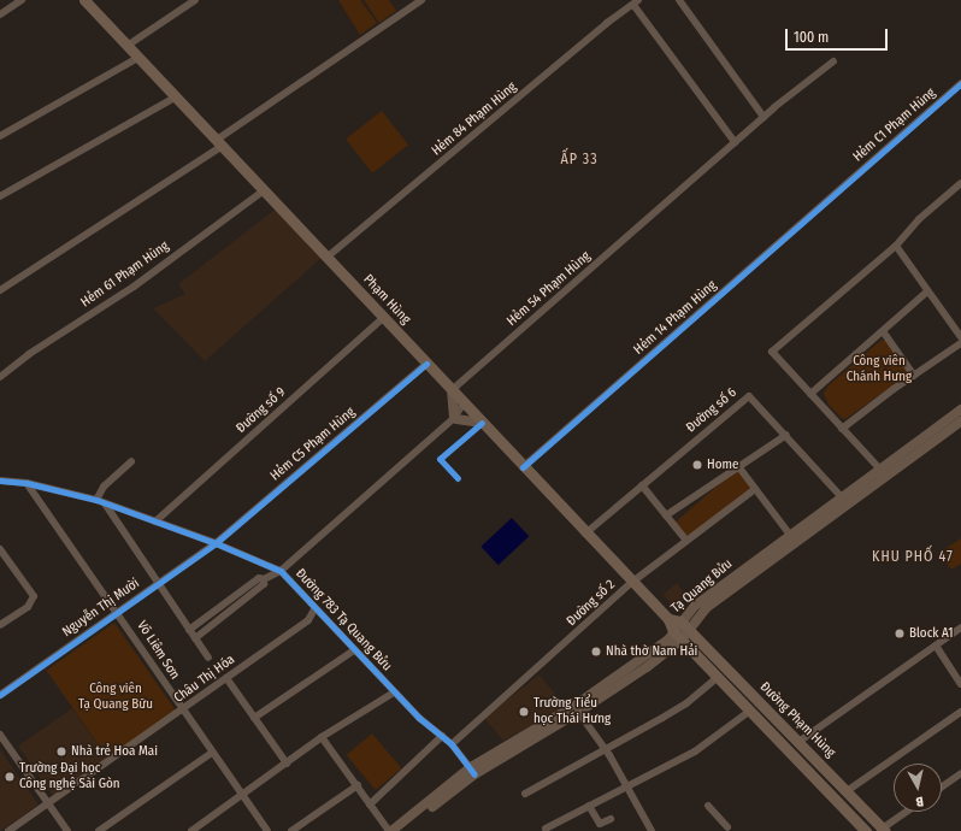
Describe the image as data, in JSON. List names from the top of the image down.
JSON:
{
  "streets": {
    "main road": ["Phạm Hùng", "Tạ Quang Bửu", "Đường Phạm Hùng"],
    "street": [
      "Hẻm 84 Phạm Hùng",
      "Hẻm C1 Phạm Hùng",
      "Hẻm 61 Phạm Hùng",
      "Hẻm 54 Phạm Hùng",
      "Hẻm 14 Phạm Hùng",
      "Đường số 9",
      "Đường số 6",
      "Hẻm C5 Phạm Hùng",
      "Đường số 2",
      "Nguyễn Thị Mười",
      "Đường 783 Tạ Quang Bửu",
      "Võ Liêm Sơn",
      "Châu Thị Hóa"
    ]
  },
  "crossings": [
    ["Hẻm 84 Phạm Hùng", "Phạm Hùng"],
    ["Hẻm C1 Phạm Hùng", "Hẻm 14 Phạm Hùng"],
    ["Hẻm 61 Phạm Hùng", "Phạm Hùng"],
    ["Hẻm 54 Phạm Hùng", "Phạm Hùng"],
    ["Phạm Hùng", "Hẻm 14 Phạm Hùng"],
    ["Phạm Hùng", "Đường số 9"],
    ["Phạm Hùng", "Đường số 6"],
    ["Phạm Hùng", "Hẻm C5 Phạm Hùng"],
    ["Phạm Hùng", "Tạ Quang Bửu"],
    ["Phạm Hùng", "Đường số 2"],
    ["Phạm Hùng", "Đường Phạm Hùng"],
    ["Đường số 9", "Đường 783 Tạ Quang Bửu"],
    ["Đường số 6", "Tạ Quang Bửu"],
    ["Hẻm C5 Phạm Hùng", "Nguyễn Thị Mười"],
    ["Hẻm C5 Phạm Hùng", "Đường 783 Tạ Quang Bửu"],
    ["Tạ Quang Bửu", "Đường 783 Tạ Quang Bửu"],
    ["Tạ Quang Bửu", "Đường Phạm Hùng"],
    ["Đường số 2", "Đường 783 Tạ Quang Bửu"],
    ["Nguyễn Thị Mười", "Đường 783 Tạ Quang Bửu"],
    ["Nguyễn Thị Mười", "Võ Liêm Sơn"],
    ["Đường 783 Tạ Quang Bửu", "Võ Liêm Sơn"],
    ["Đường 783 Tạ Quang Bửu", "Châu Thị Hóa"],
    ["Võ Liêm Sơn", "Châu Thị Hóa"]
  ],
  "districts": ["ẤP 33", "KHU PHỐ 47"],
  "parks": ["Công viên Chánh Hưng", "Công viên Tạ Quang Bữu"],
  "places": [
    "Home",
    "Block A1",
    "Nhà thờ Nam Hải",
    "Trường Tiểu học Thái Hưng",
    "Nhà trẻ Hoa Mai",
    "Trường Đại học Công nghệ Sài Gòn"
  ],
  "scale_bar": "100 m",
  "north": "bottom"
}
